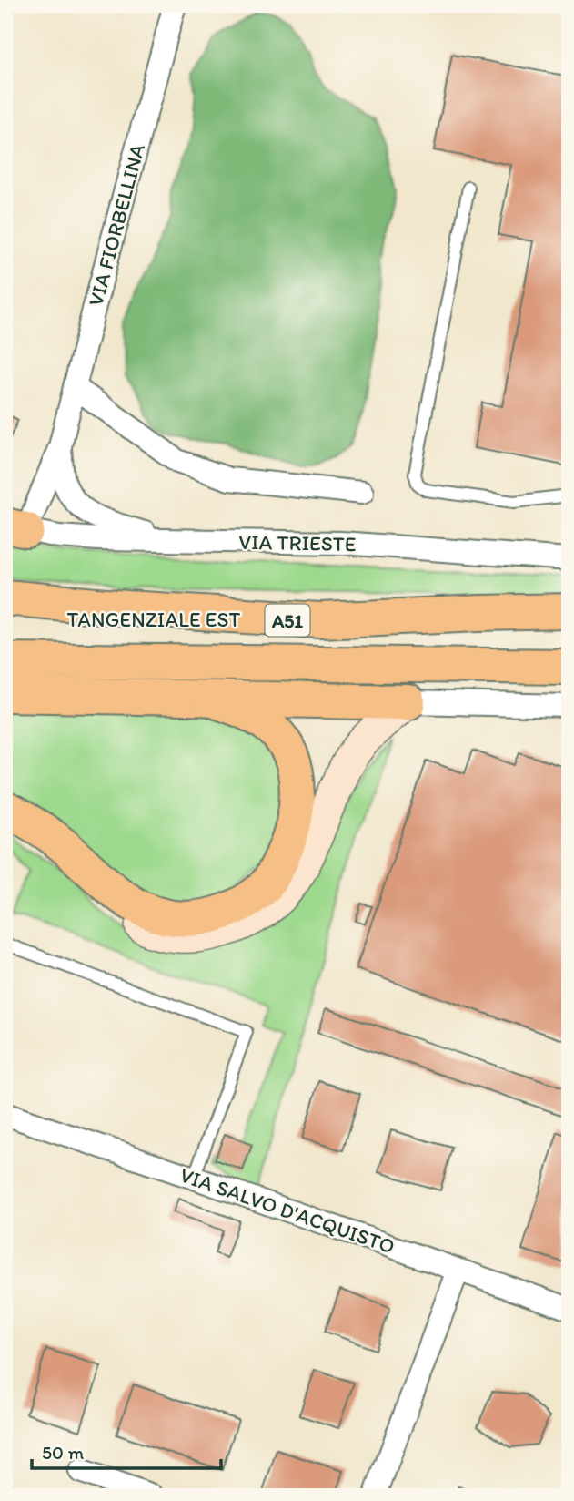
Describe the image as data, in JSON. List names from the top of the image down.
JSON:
{
  "streets": {
    "highway": ["TANGENZIALE EST", "A51"],
    "street": ["VIA FIORBELLINA", "VIA TRIESTE", "VIA SALVO D'ACQUISTO"]
  },
  "crossings": [
    ["VIA FIORBELLINA", "VIA TRIESTE"]
  ],
  "scale_bar": "50 m"
}
